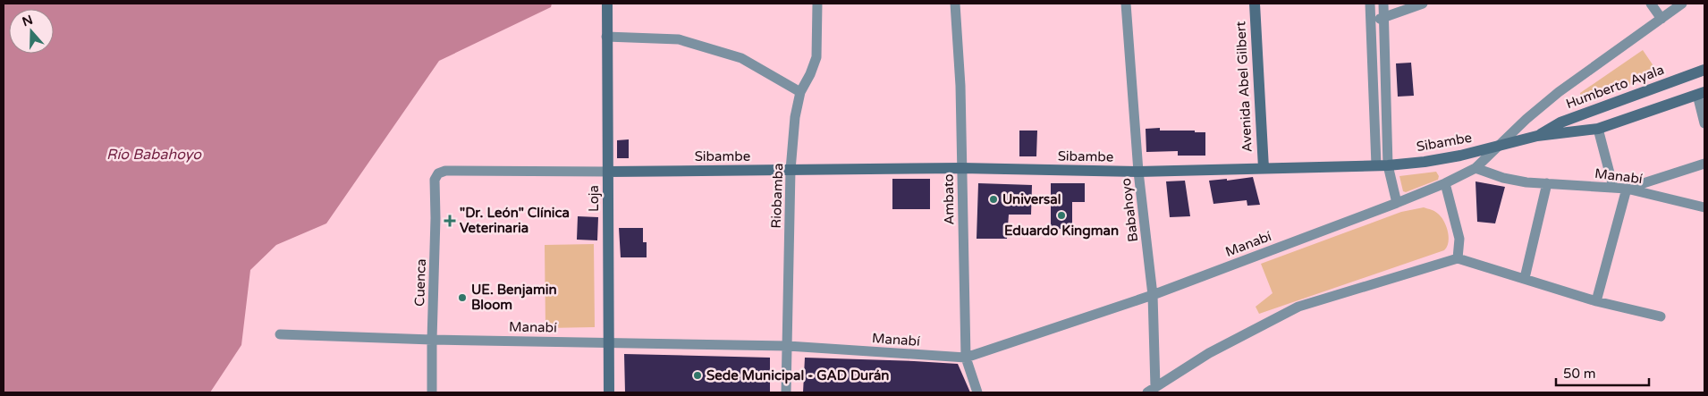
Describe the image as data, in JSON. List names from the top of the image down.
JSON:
{
  "streets": {
    "street": [
      "Avenida Abel Gilbert",
      "Humberto Ayala",
      "Sibambe",
      "Manabí",
      "Riobamba",
      "Loja",
      "Ambato",
      "Babahoyo",
      "Cuenca"
    ]
  },
  "crossings": [
    ["Avenida Abel Gilbert", "Sibambe"],
    ["Humberto Ayala", "Sibambe"],
    ["Humberto Ayala", "Manabí"],
    ["Sibambe", "Manabí"],
    ["Sibambe", "Riobamba"],
    ["Sibambe", "Loja"],
    ["Sibambe", "Ambato"],
    ["Sibambe", "Babahoyo"],
    ["Sibambe", "Cuenca"],
    ["Manabí", "Riobamba"],
    ["Manabí", "Loja"],
    ["Manabí", "Ambato"],
    ["Manabí", "Babahoyo"],
    ["Manabí", "Cuenca"]
  ],
  "water": ["Río Babahoyo"],
  "places": {
    "other": [
      "Universal",
      "Eduardo Kingman",
      "UE. Benjamin Bloom",
      "Sede Municipal - GAD Durán"
    ],
    "health": ["\"Dr. León\" Clínica Veterinaria"]
  },
  "scale_bar": "50 m",
  "north": "top"
}
